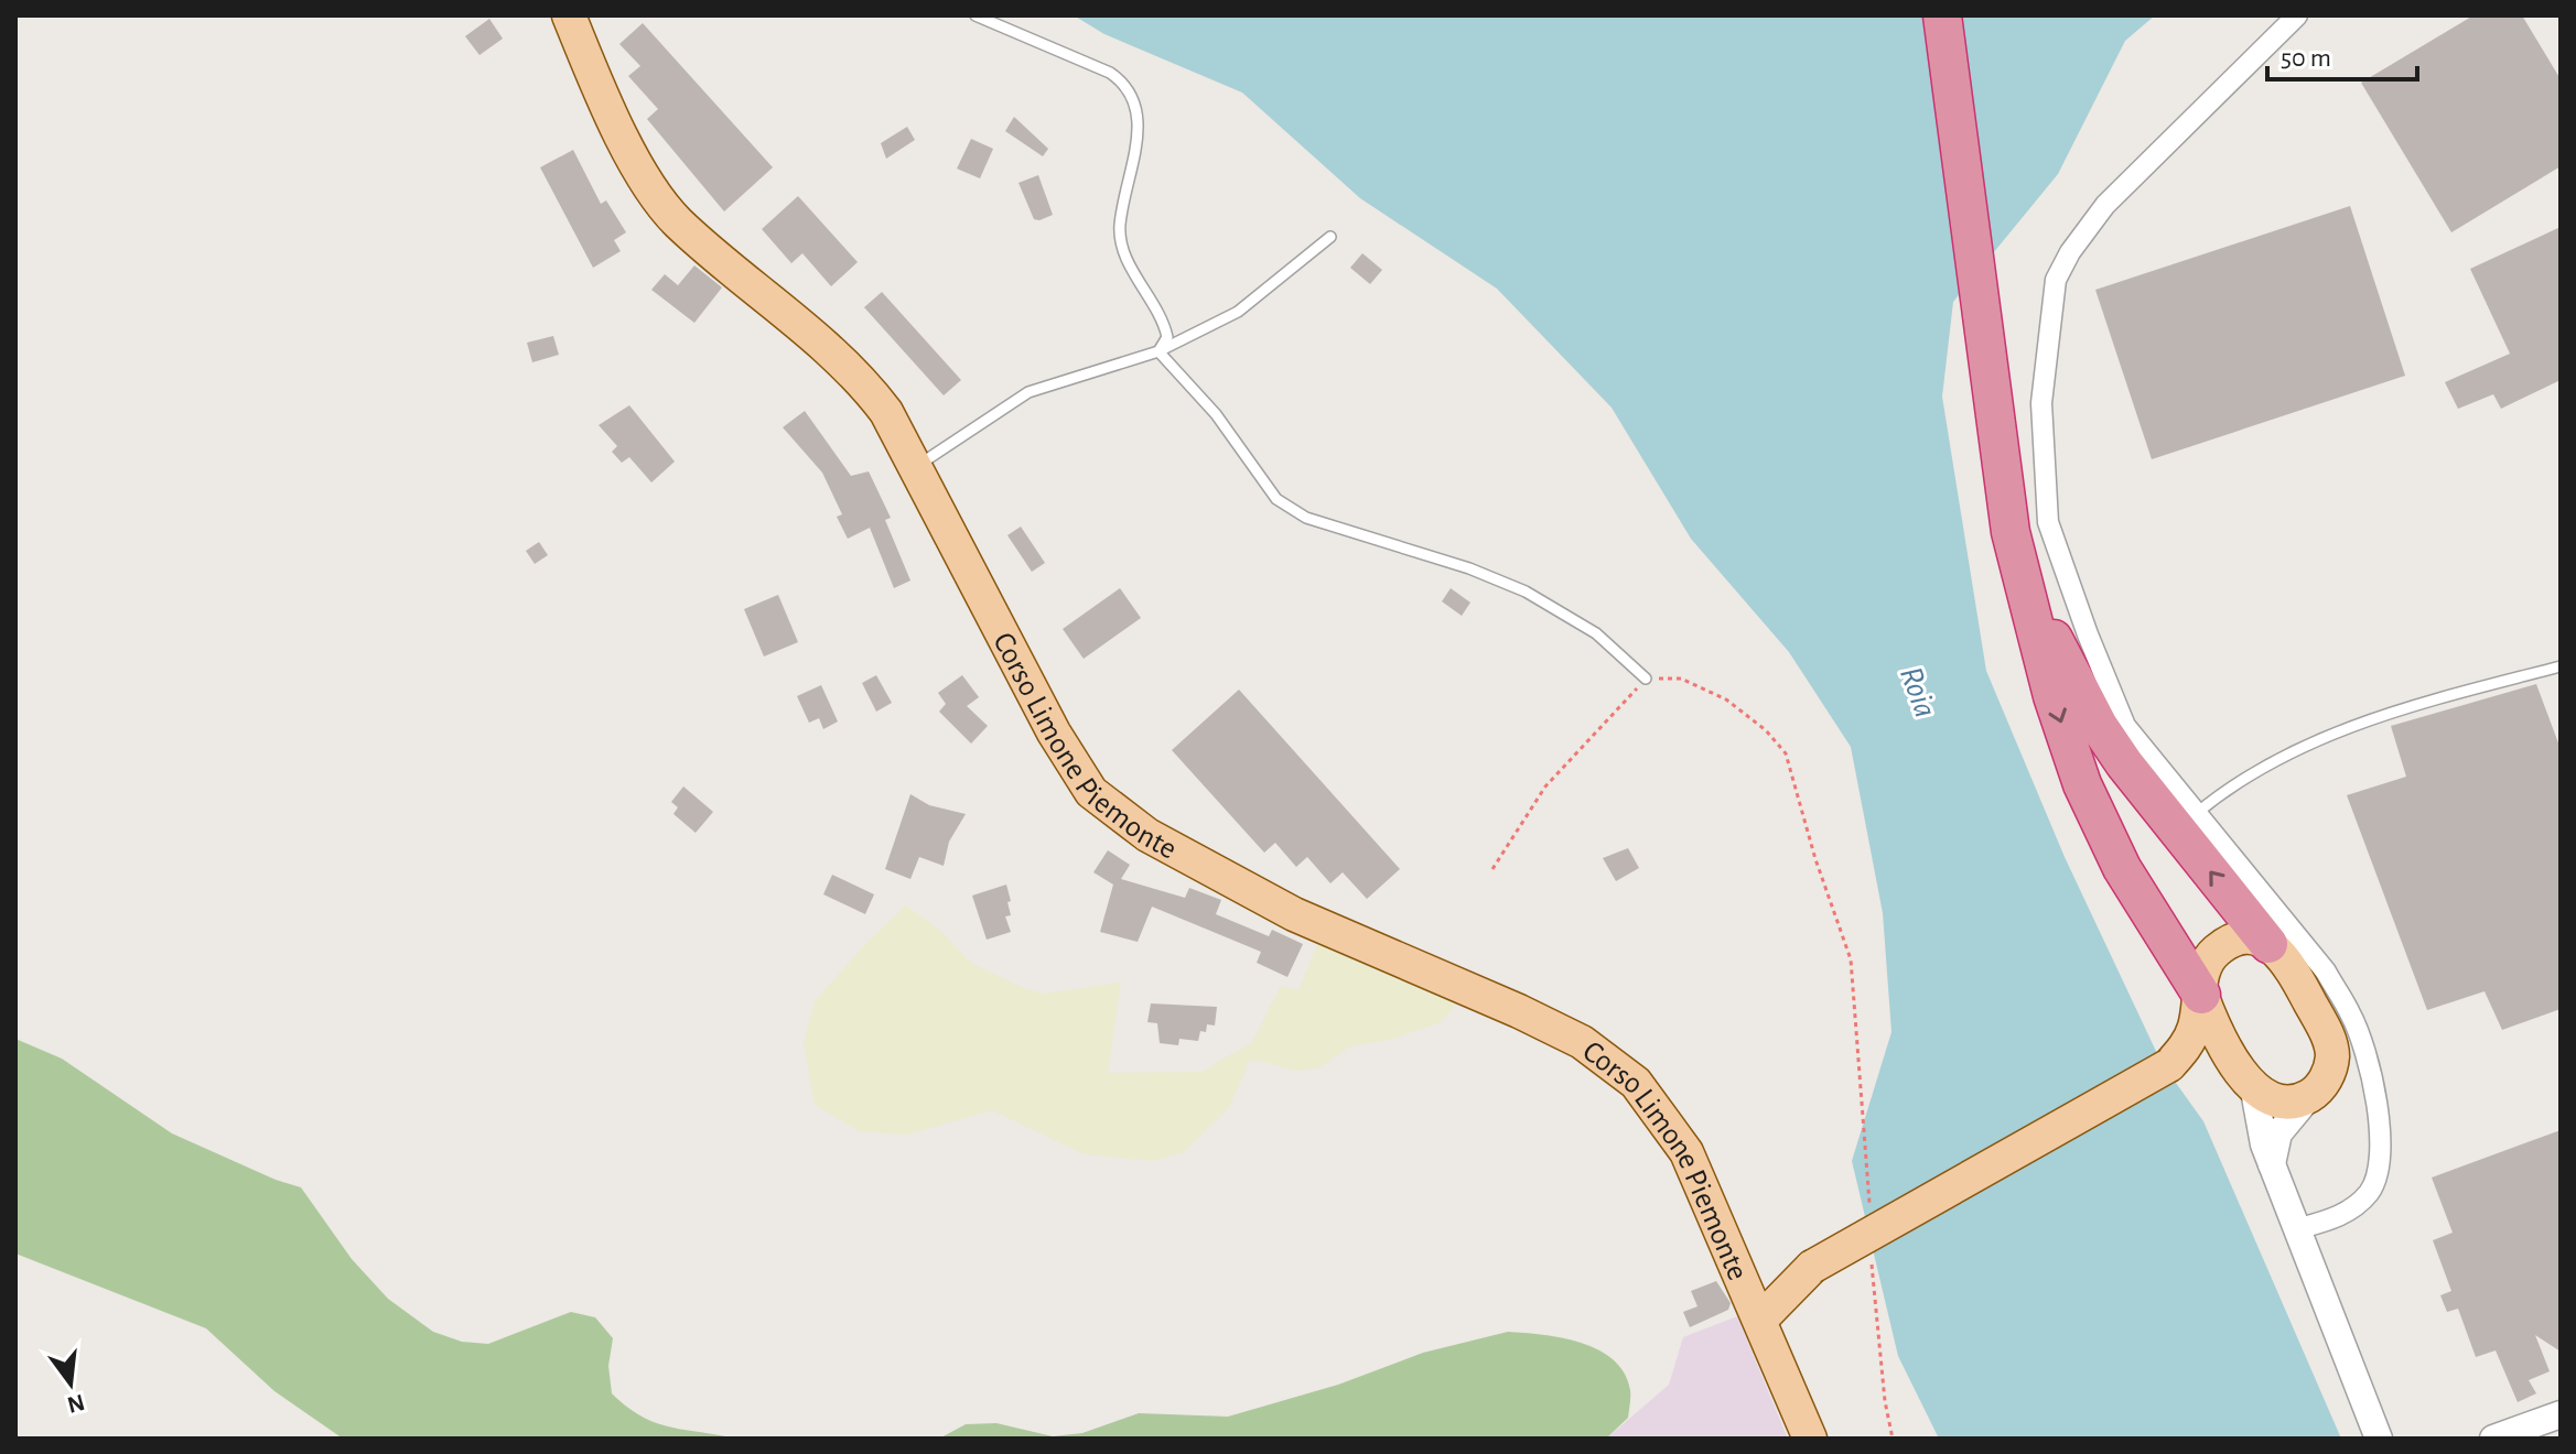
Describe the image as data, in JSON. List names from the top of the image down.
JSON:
{
  "streets": {
    "main road": ["Corso Limone Piemonte"]
  },
  "water": ["Roia"],
  "scale_bar": "50 m",
  "north": "bottom"
}
